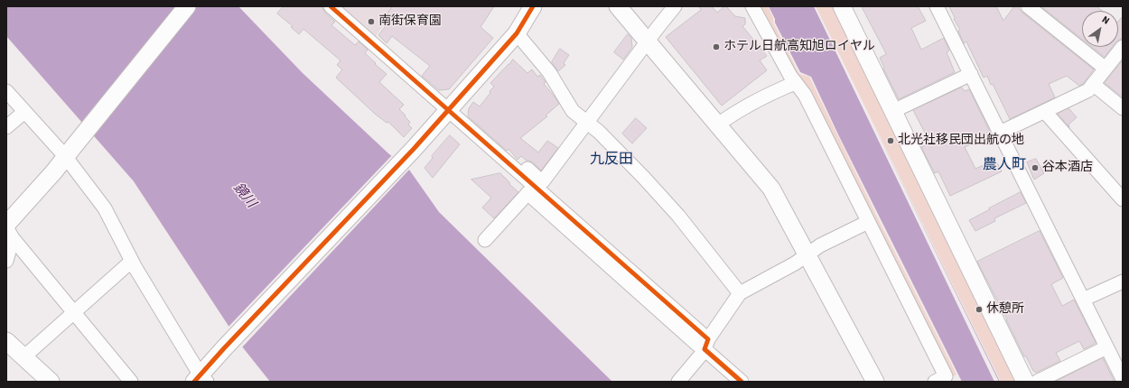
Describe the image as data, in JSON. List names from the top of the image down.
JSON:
{
  "districts": ["九反田", "農人町"],
  "water": ["鏡川"],
  "places": [
    "南街保育園",
    "ホテル日航高知旭ロイヤル",
    "北光社移民団出航の地",
    "谷本酒店",
    "休憩所"
  ],
  "north": "top right"
}
